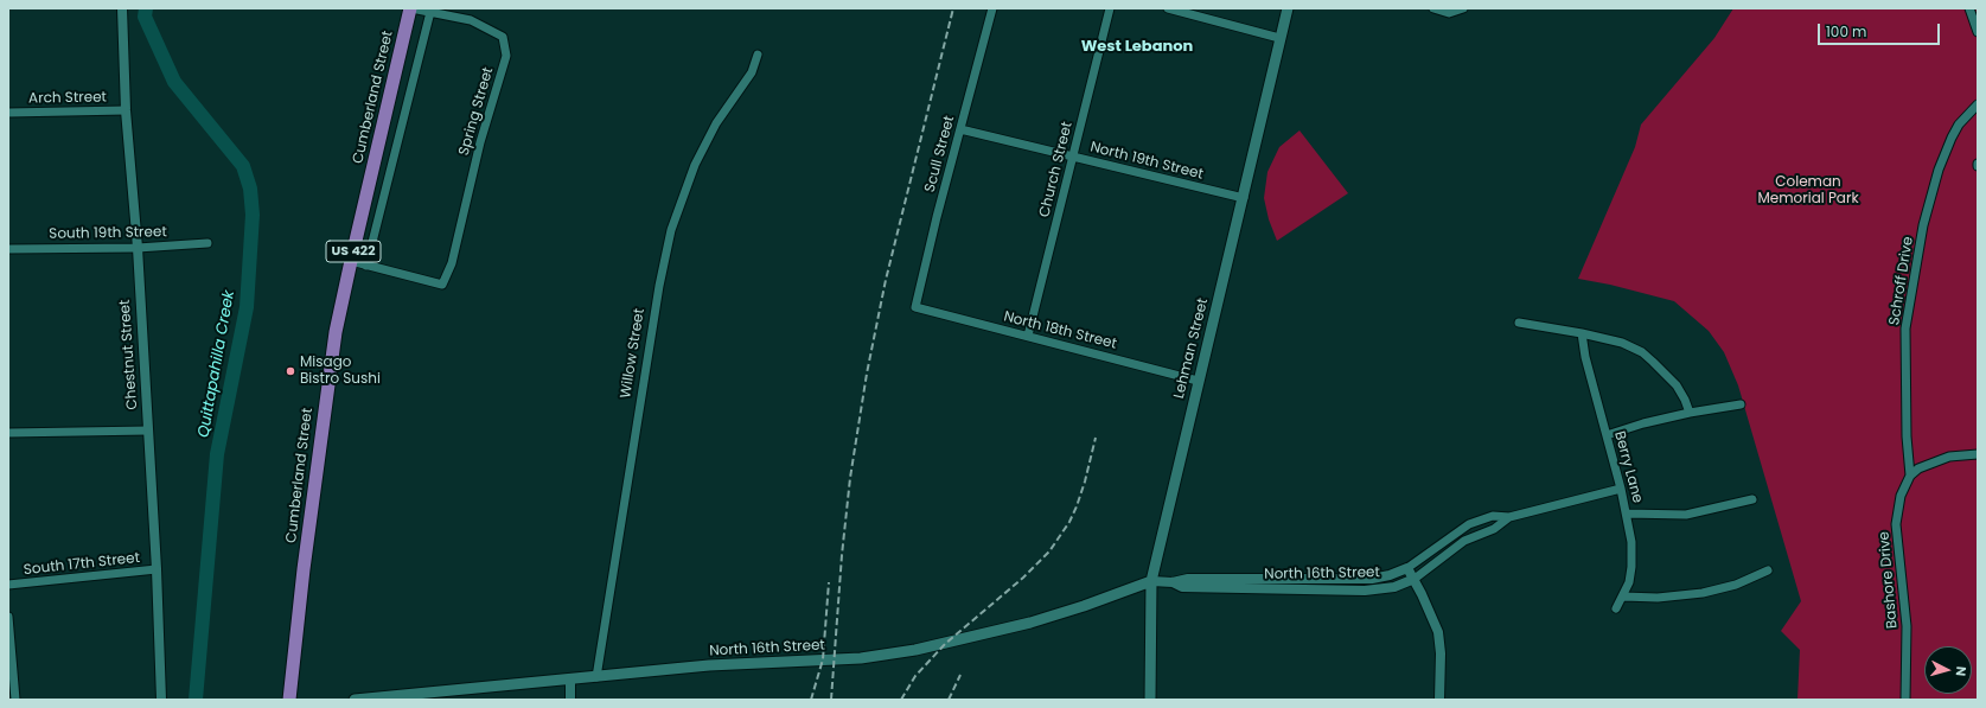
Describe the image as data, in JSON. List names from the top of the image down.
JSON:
{
  "streets": {
    "highway": ["Cumberland Street", "US 422"],
    "main road": ["Lehman Street", "North 16th Street"],
    "street": [
      "Arch Street",
      "Spring Street",
      "Scull Street",
      "North 19th Street",
      "Church Street",
      "South 19th Street",
      "Schroff Drive",
      "North 18th Street",
      "Willow Street",
      "Chestnut Street",
      "Berry Lane",
      "South 17th Street",
      "Bashore Drive"
    ]
  },
  "crossings": [
    ["Cumberland Street", "Spring Street"],
    ["Arch Street", "Chestnut Street"],
    ["Scull Street", "North 19th Street"],
    ["Scull Street", "North 18th Street"],
    ["North 19th Street", "Church Street"],
    ["North 19th Street", "Lehman Street"],
    ["Church Street", "North 18th Street"],
    ["South 19th Street", "Chestnut Street"],
    ["Schroff Drive", "Bashore Drive"],
    ["North 18th Street", "Lehman Street"],
    ["Lehman Street", "North 16th Street"],
    ["Willow Street", "North 16th Street"],
    ["Chestnut Street", "South 17th Street"],
    ["Berry Lane", "North 16th Street"]
  ],
  "districts": ["West Lebanon"],
  "water": ["Quittapahilla Creek"],
  "parks": ["Coleman Memorial Park"],
  "places": ["Misago Bistro Sushi"],
  "scale_bar": "100 m",
  "north": "right"
}
